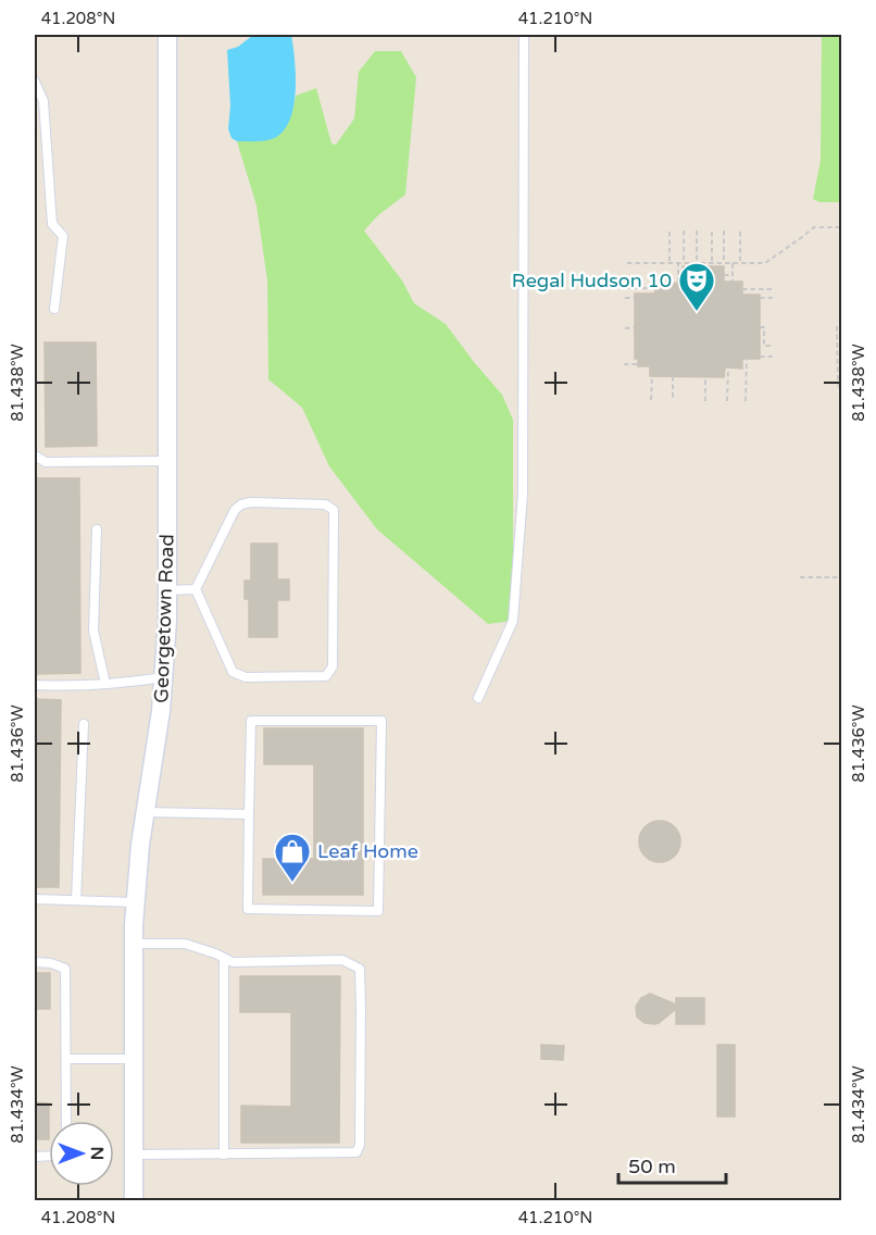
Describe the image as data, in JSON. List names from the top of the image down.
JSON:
{
  "streets": {
    "street": ["Georgetown Road"]
  },
  "places": {
    "theatre": ["Regal Hudson 10"],
    "shop": ["Leaf Home"]
  },
  "scale_bar": "50 m",
  "north": "right",
  "coordinates": [
    "41.208°N",
    "41.210°N",
    "81.438°W",
    "81.436°W",
    "81.434°W"
  ]
}
